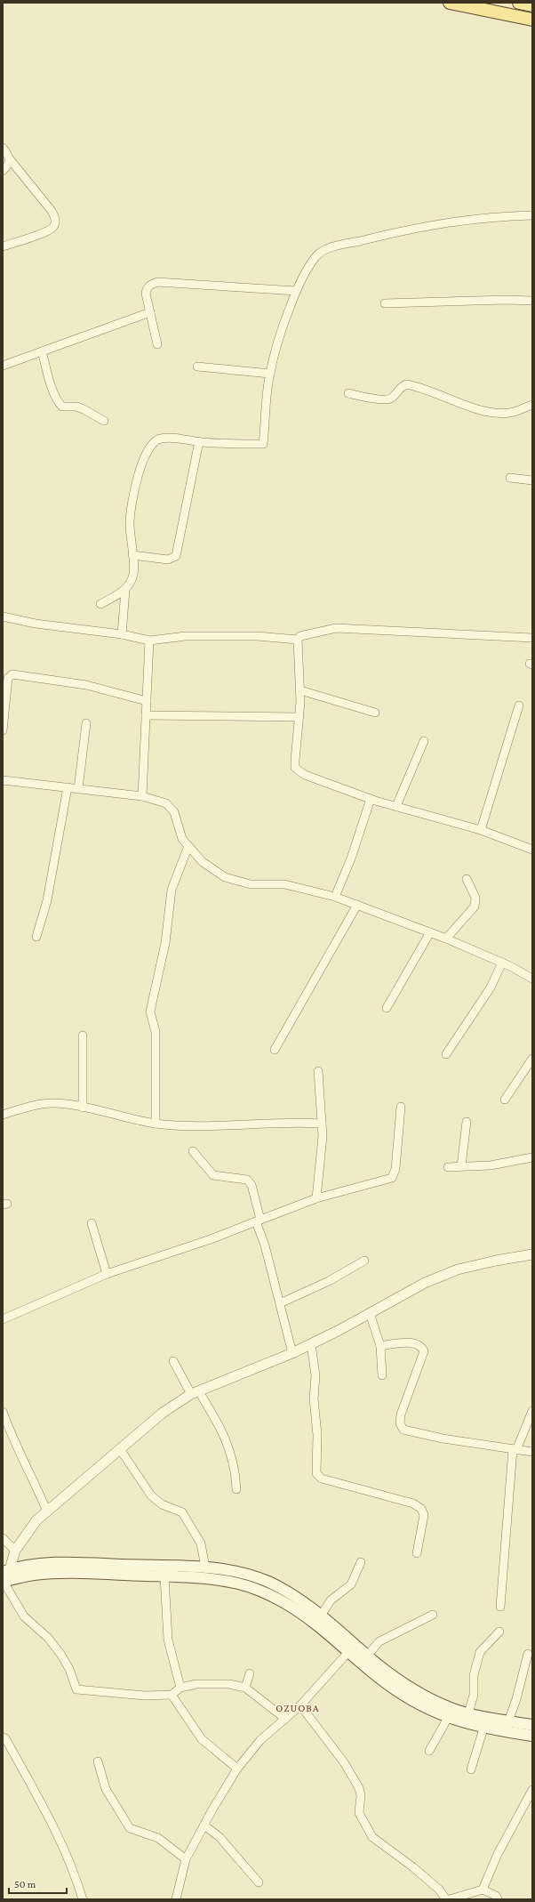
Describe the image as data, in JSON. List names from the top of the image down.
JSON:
{
  "districts": ["OZUOBA"],
  "scale_bar": "50 m"
}
